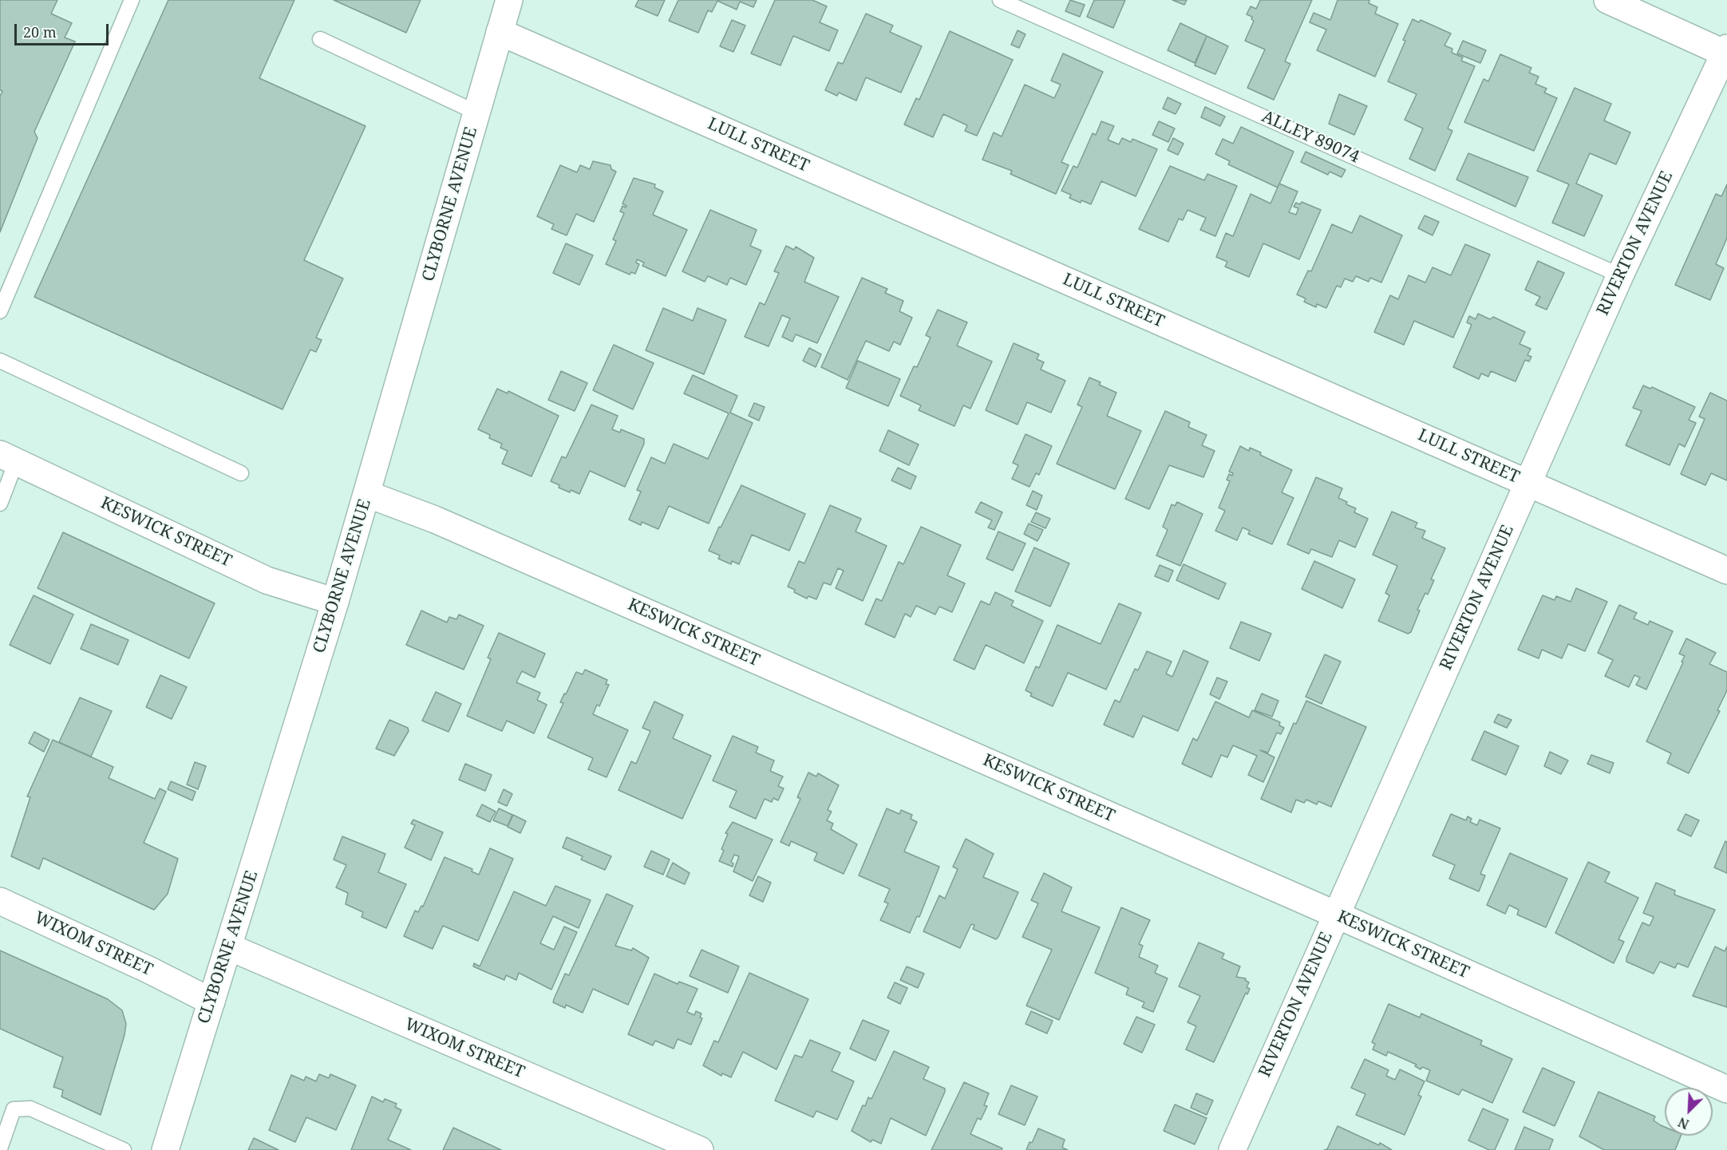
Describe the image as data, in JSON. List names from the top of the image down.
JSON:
{
  "streets": {
    "street": [
      "LULL STREET",
      "CLYBORNE AVENUE",
      "RIVERTON AVENUE",
      "KESWICK STREET",
      "WIXOM STREET"
    ],
    "lane": ["ALLEY 89074"]
  },
  "crossings": [
    ["ALLEY 89074", "RIVERTON AVENUE"],
    ["LULL STREET", "CLYBORNE AVENUE"],
    ["LULL STREET", "RIVERTON AVENUE"],
    ["CLYBORNE AVENUE", "KESWICK STREET"],
    ["CLYBORNE AVENUE", "WIXOM STREET"],
    ["RIVERTON AVENUE", "KESWICK STREET"]
  ],
  "scale_bar": "20 m",
  "north": "bottom left"
}
